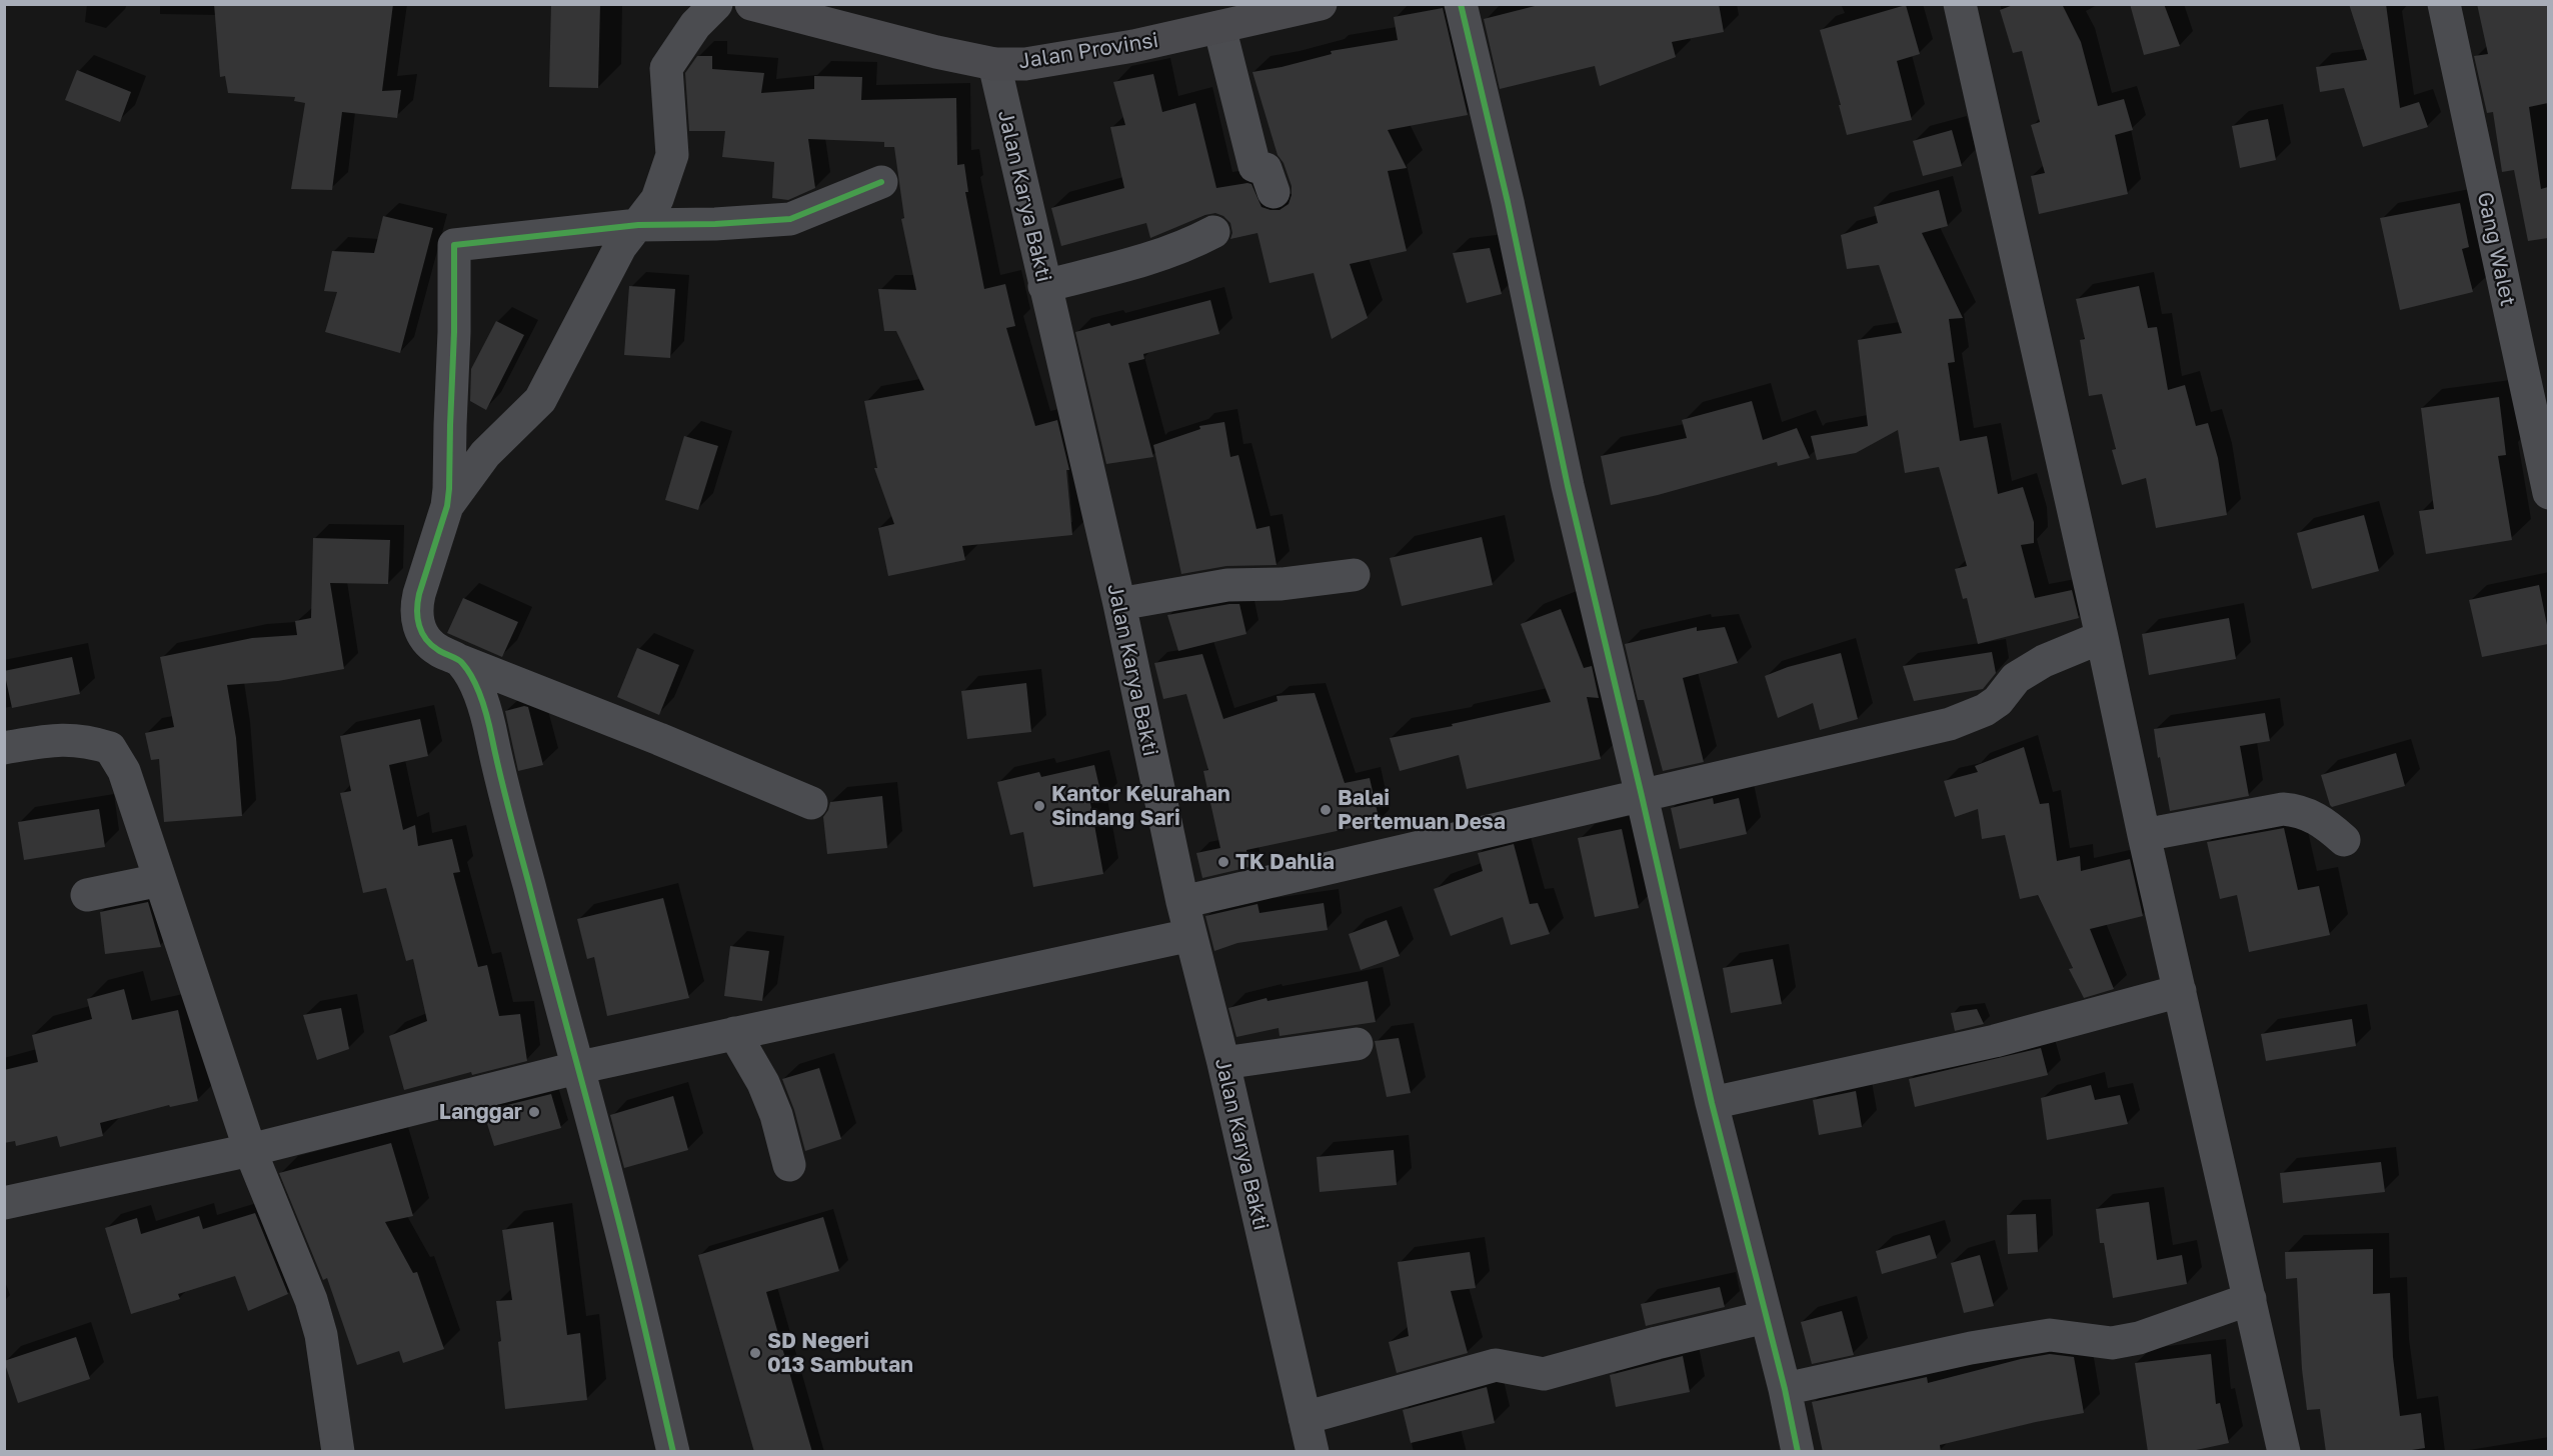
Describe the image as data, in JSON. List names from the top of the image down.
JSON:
{
  "streets": {
    "main road": ["Jalan Provinsi"],
    "street": ["Jalan Karya Bakti", "Gang Walet"]
  },
  "crossings": [
    ["Jalan Provinsi", "Jalan Karya Bakti"]
  ],
  "places": [
    "Kantor Kelurahan Sindang Sari",
    "Balai Pertemuan Desa",
    "TK Dahlia",
    "Langgar",
    "SD Negeri 013 Sambutan"
  ]
}
